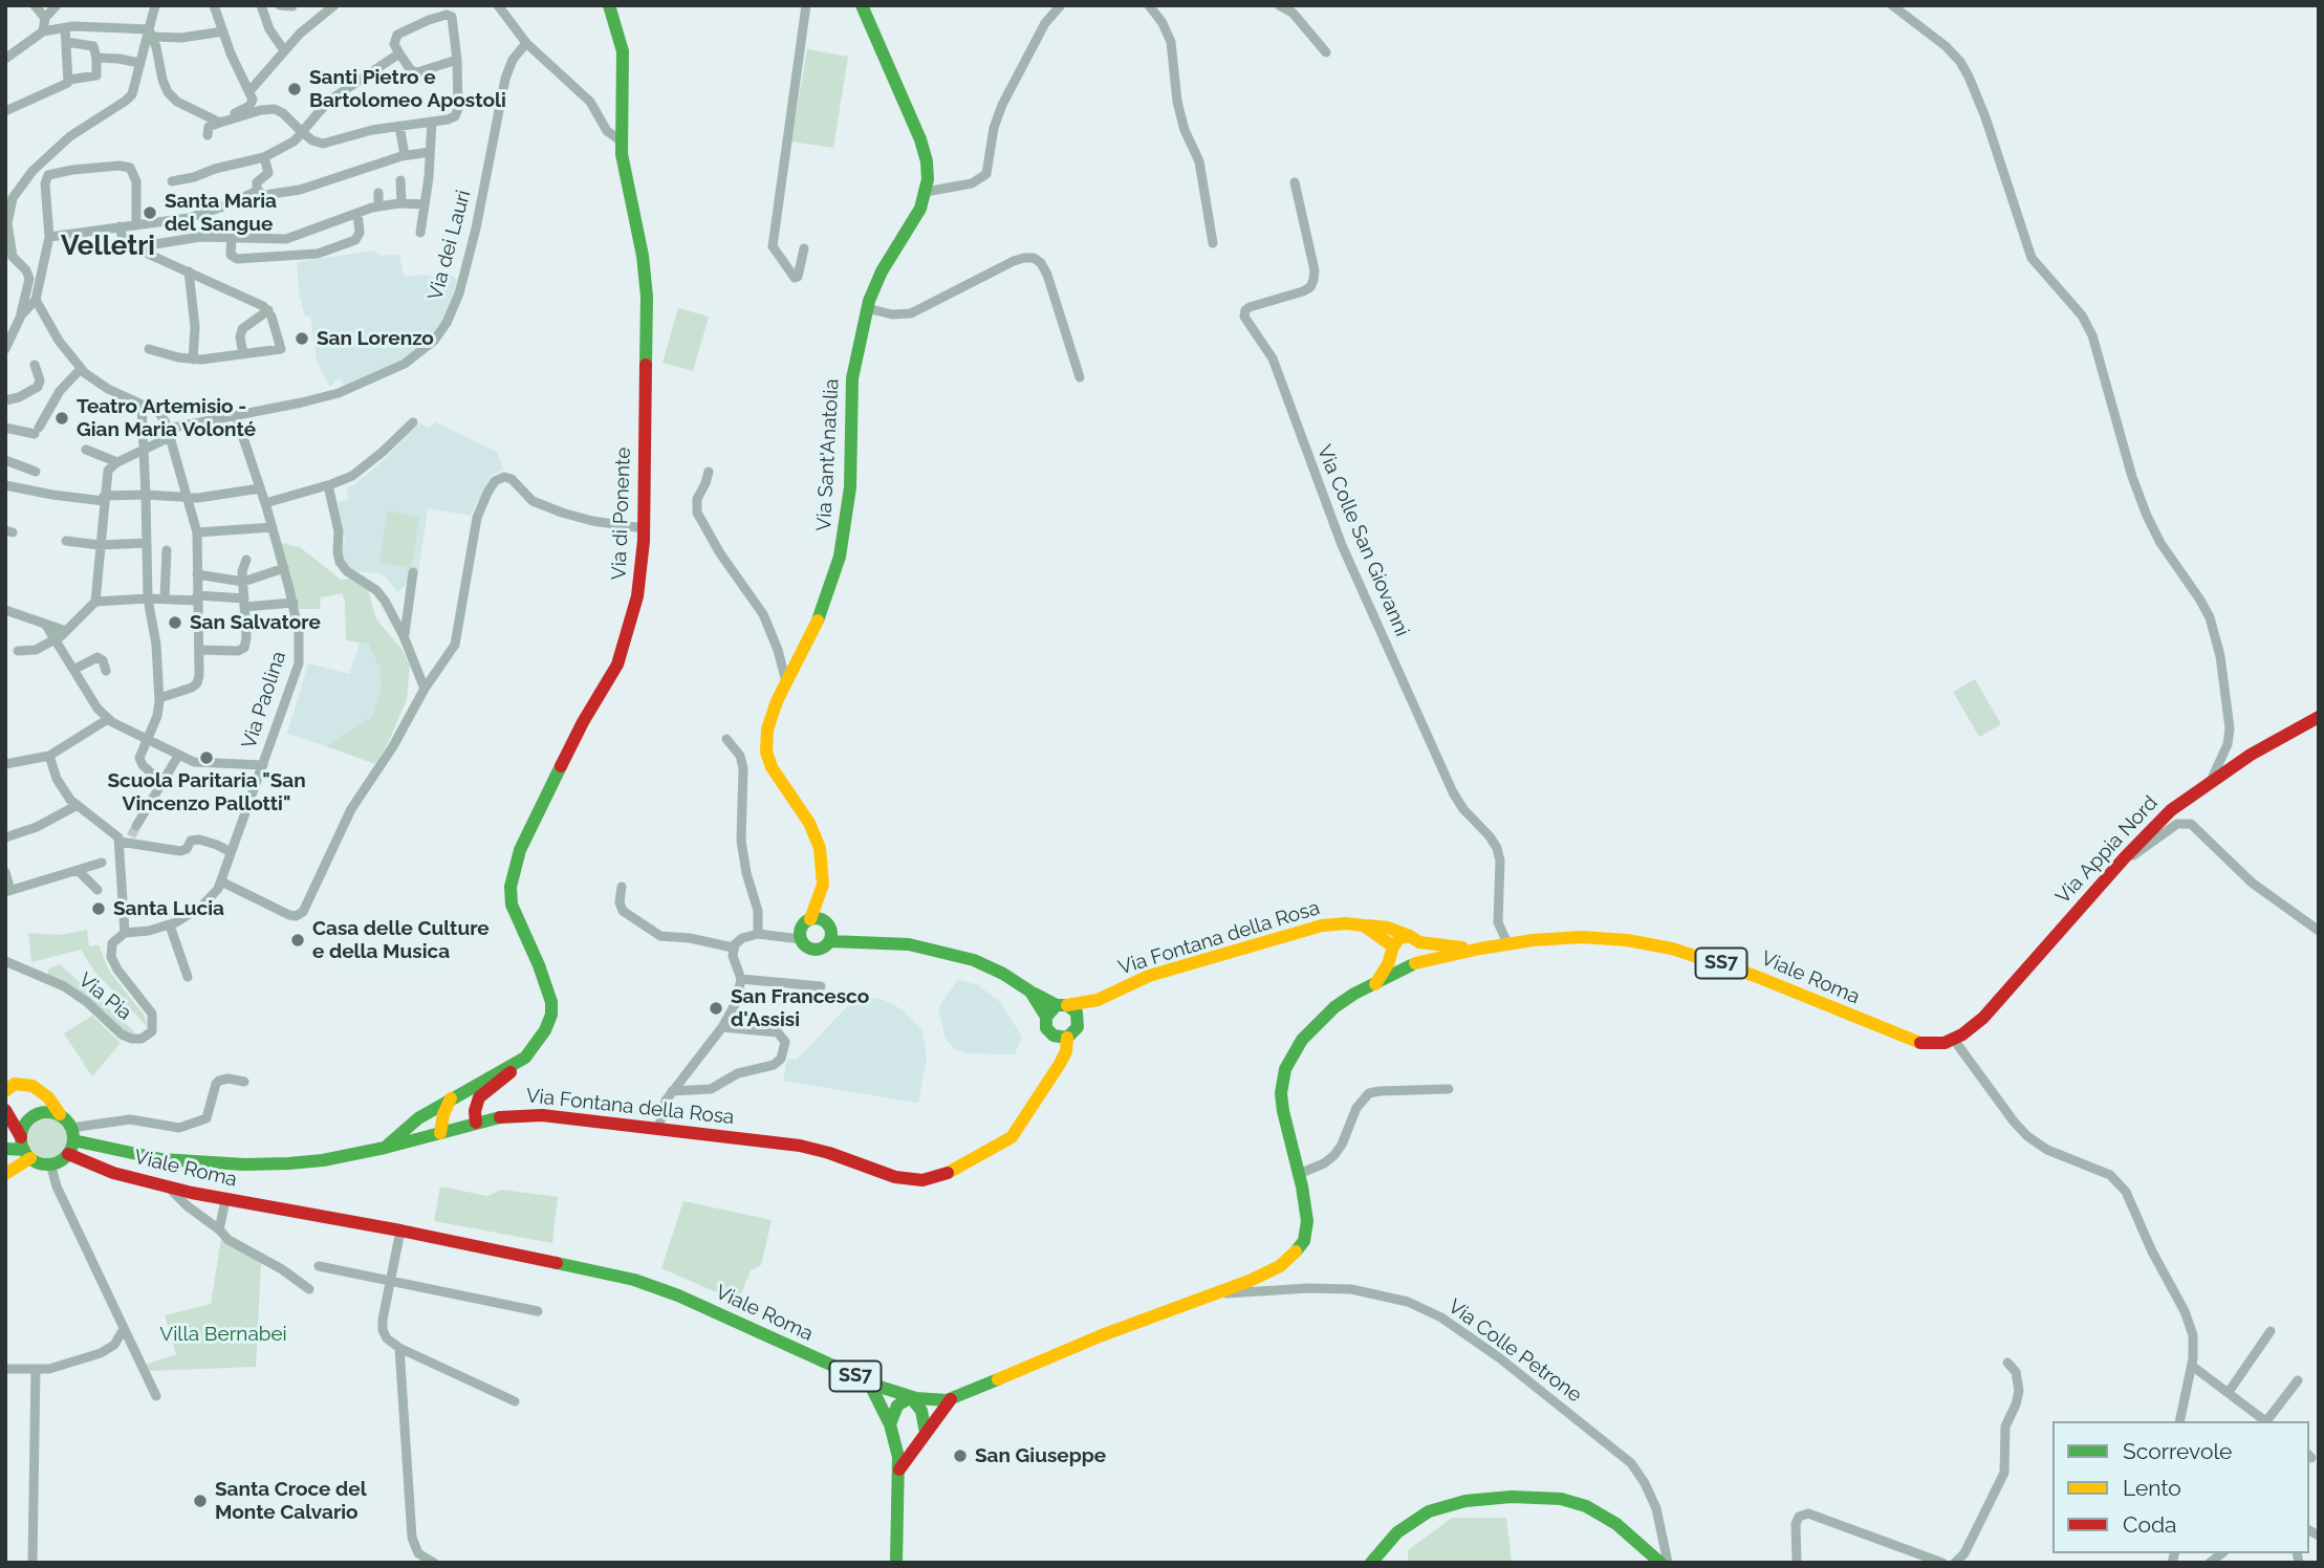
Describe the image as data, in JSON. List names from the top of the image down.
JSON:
{
  "streets": {
    "main road": [
      "Via Sant'Anatolia",
      "Via di Ponente",
      "Via Appia Nord",
      "Via Fontana della Rosa",
      "SS7",
      "Viale Roma"
    ],
    "street": [
      "Via dei Lauri",
      "Via Colle San Giovanni",
      "Via Paolina",
      "Via Pia",
      "Via Colle Petrone"
    ]
  },
  "crossings": [
    ["Via dei Lauri", "Via Paolina"],
    ["Via di Ponente", "Via Fontana della Rosa"],
    ["Via Colle San Giovanni", "Viale Roma"],
    ["Via Paolina", "Via Pia"],
    ["Via Appia Nord", "Viale Roma"],
    ["Via Fontana della Rosa", "Viale Roma"],
    ["Viale Roma", "Via Colle Petrone"]
  ],
  "districts": ["Velletri"],
  "parks": ["Villa Bernabei"],
  "places": [
    "Santi Pietro e Bartolomeo Apostoli",
    "Santa Maria del Sangue",
    "San Lorenzo",
    "Teatro Artemisio - Gian Maria Volonté",
    "San Salvatore",
    "Scuola Paritaria \"San Vincenzo Pallotti\"",
    "Santa Lucia",
    "Casa delle Culture e della Musica",
    "San Francesco d'Assisi",
    "San Giuseppe",
    "Santa Croce del Monte Calvario"
  ],
  "legend": ["Scorrevole", "Lento", "Coda"]
}
